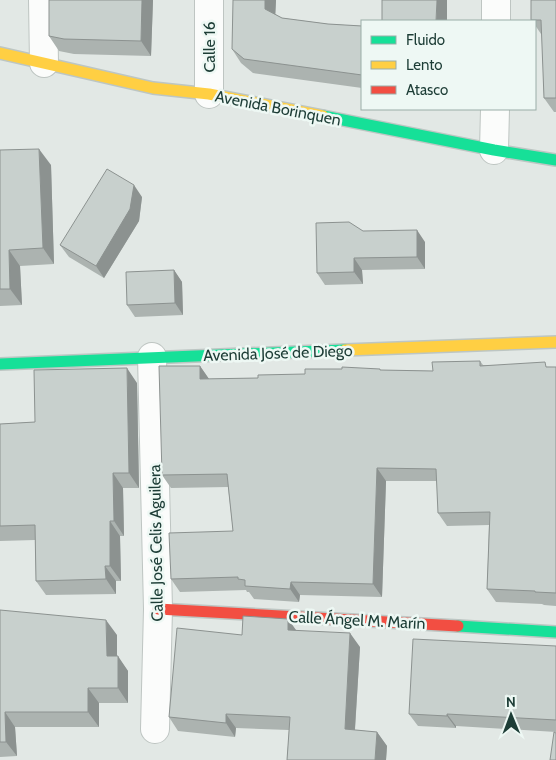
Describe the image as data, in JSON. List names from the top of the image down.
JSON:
{
  "streets": {
    "street": [
      "Calle 16",
      "Avenida Borinquen",
      "Avenida José de Diego",
      "Calle José Celis Aguilera",
      "Calle Ángel M. Marín"
    ]
  },
  "crossings": [
    ["Calle 16", "Avenida Borinquen"],
    ["Avenida José de Diego", "Calle José Celis Aguilera"],
    ["Calle José Celis Aguilera", "Calle Ángel M. Marín"]
  ],
  "legend": ["Fluido", "Lento", "Atasco"],
  "north": "top"
}
